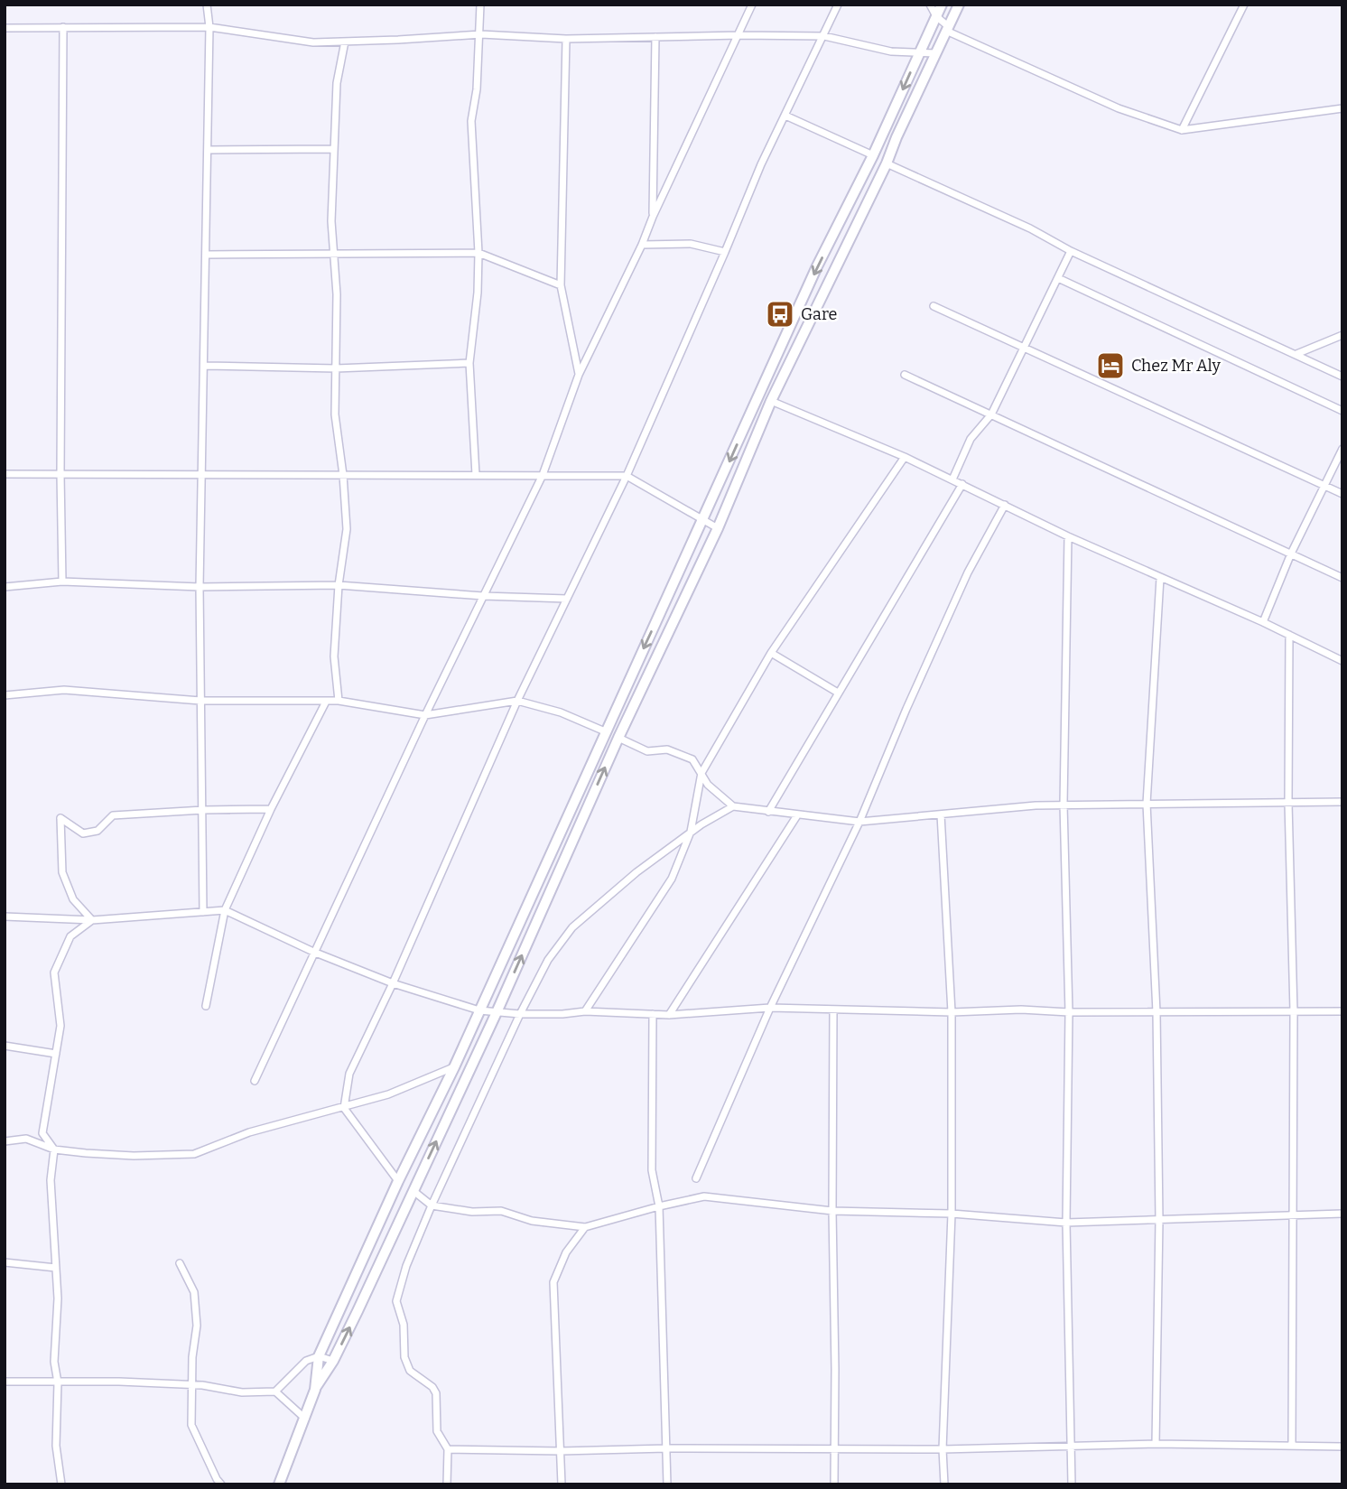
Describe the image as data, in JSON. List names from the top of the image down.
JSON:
{
  "places": {
    "bus stop": ["Gare"],
    "hotel": ["Chez Mr Aly"]
  }
}
